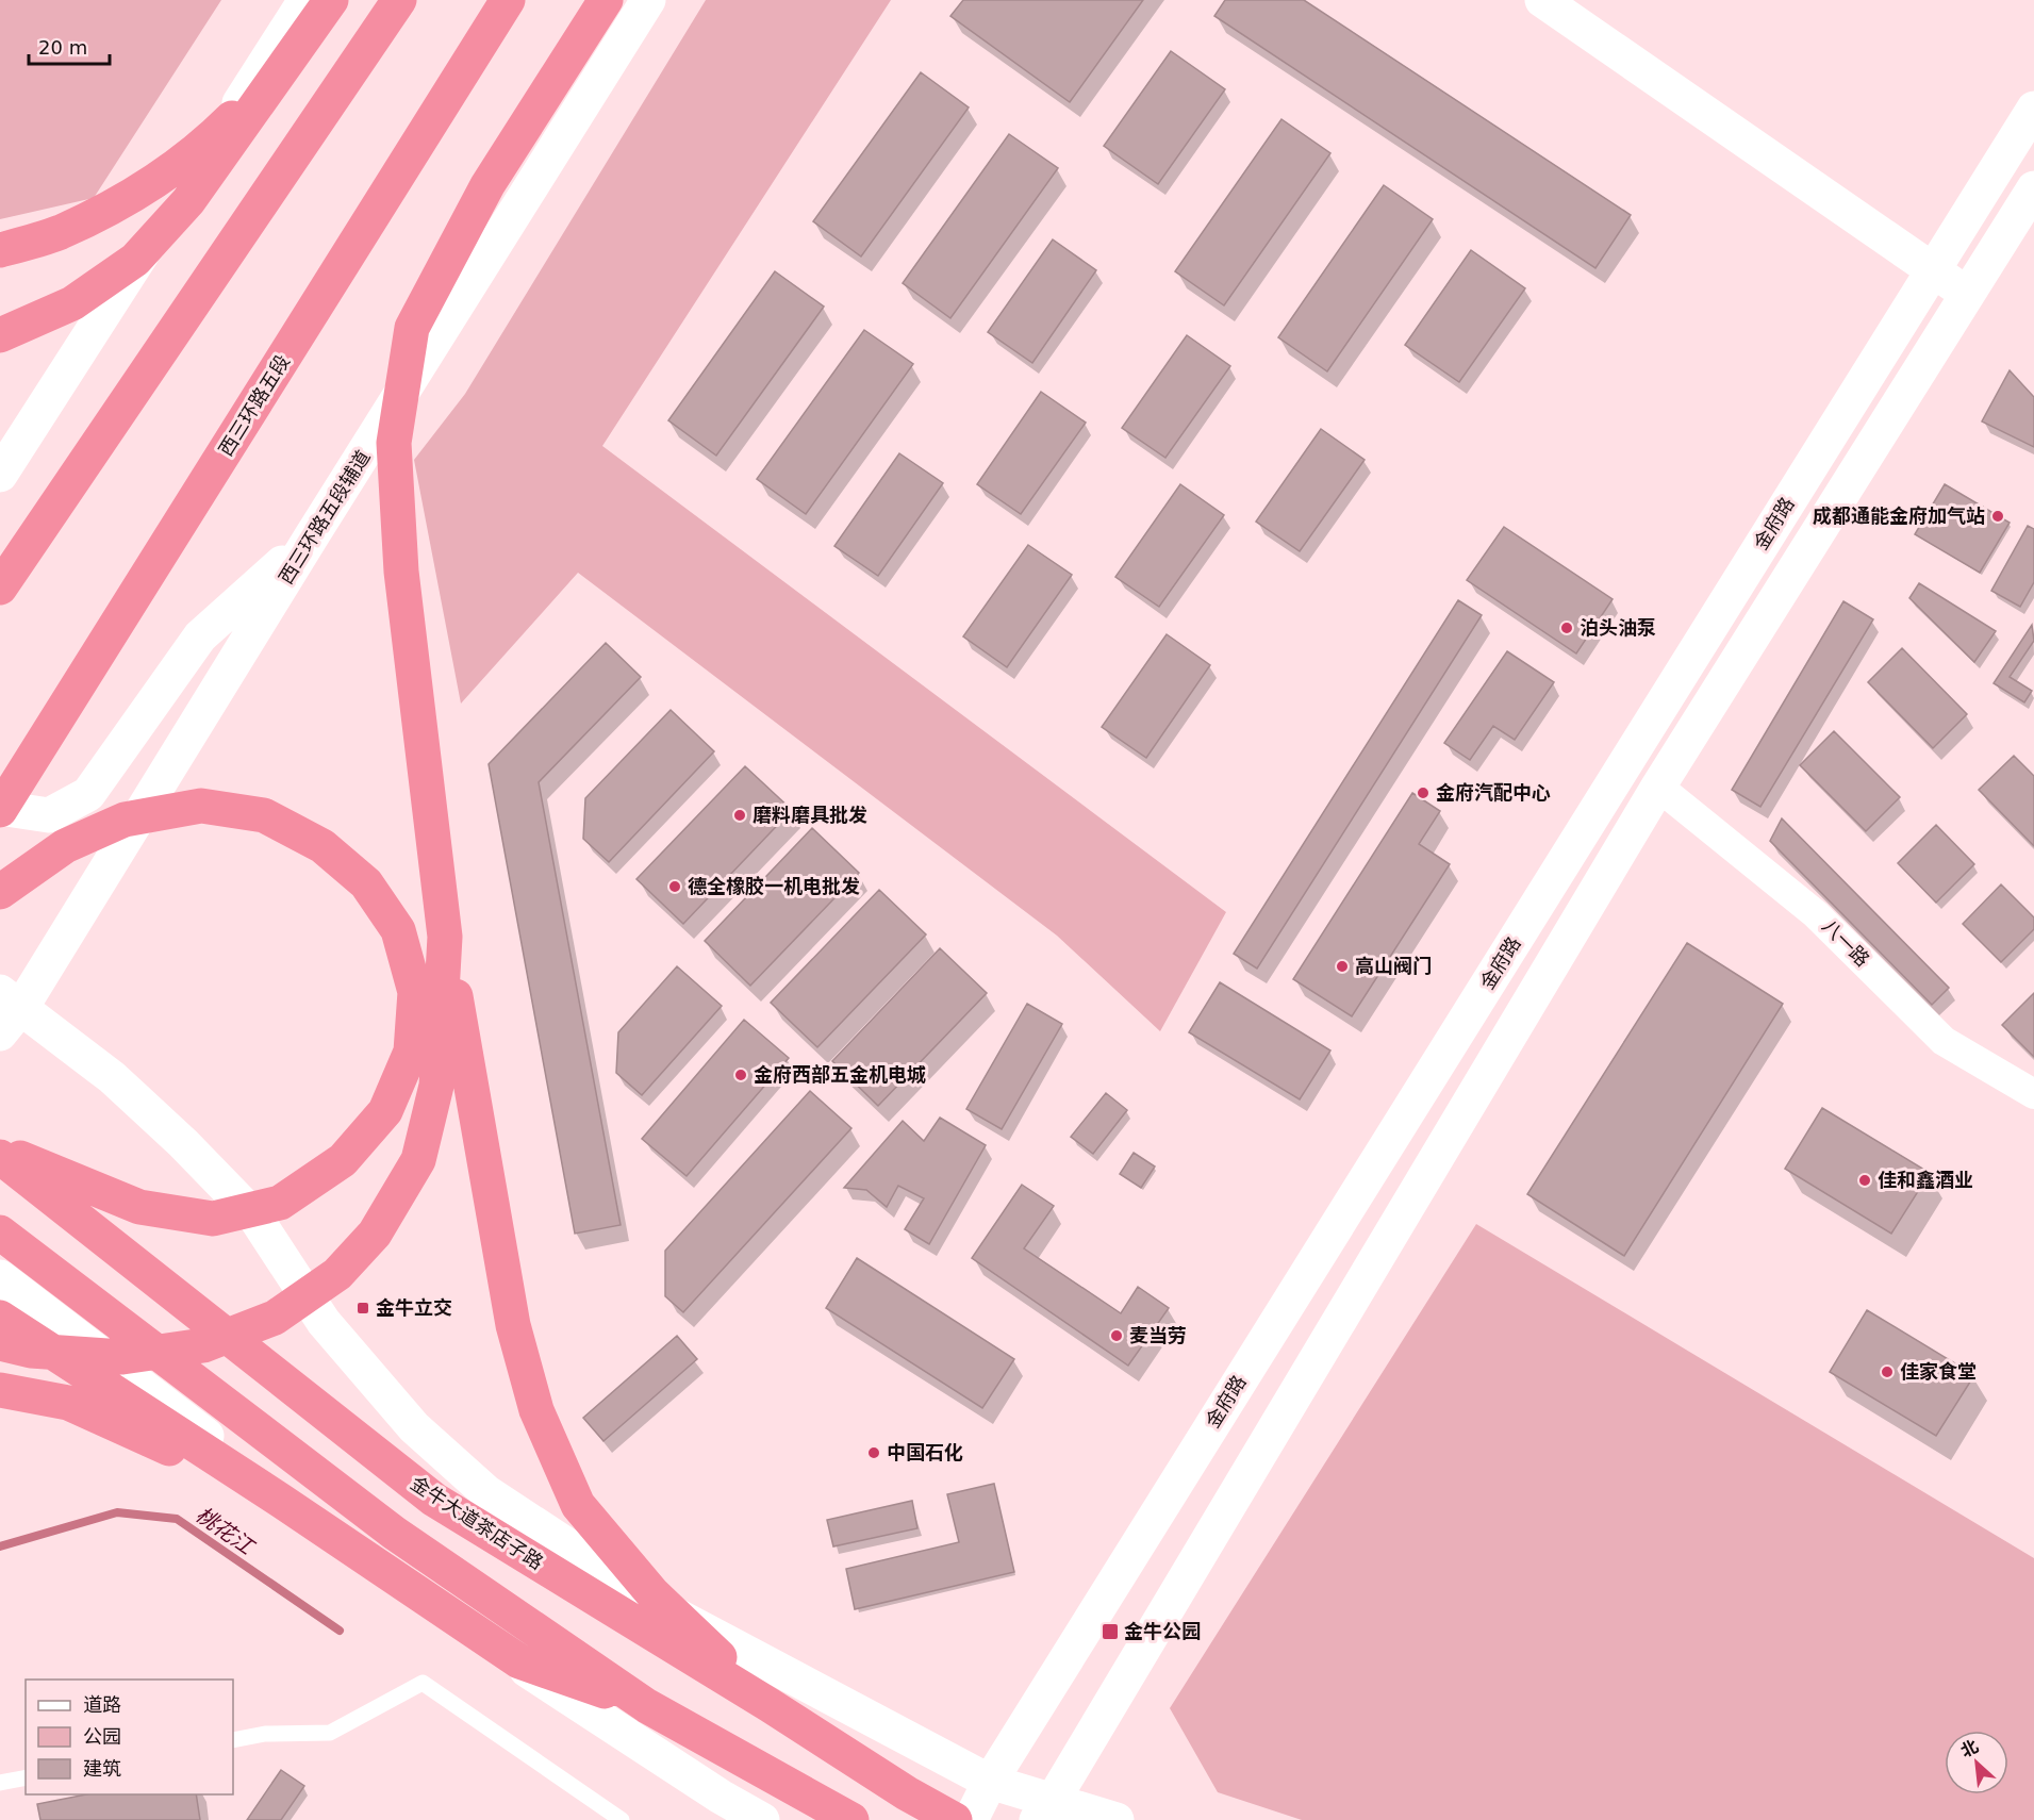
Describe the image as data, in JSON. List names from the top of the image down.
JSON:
{
  "streets": {
    "highway": ["西三环路五段", "金牛大道茶店子路"],
    "main road": ["西三环路五段辅道", "金府路"],
    "street": ["八一路"]
  },
  "water": ["桃花江"],
  "places": {
    "other": [
      "成都通能金府加气站",
      "泊头油泵",
      "金府汽配中心",
      "磨料磨具批发",
      "德全橡胶一机电批发",
      "高山阀门",
      "金府西部五金机电城",
      "佳和鑫酒业",
      "麦当劳",
      "佳家食堂",
      "中国石化"
    ],
    "transit": ["金牛立交", "金牛公园"]
  },
  "legend": ["道路", "公园", "建筑"],
  "scale_bar": "20 m",
  "north": "top left"
}
